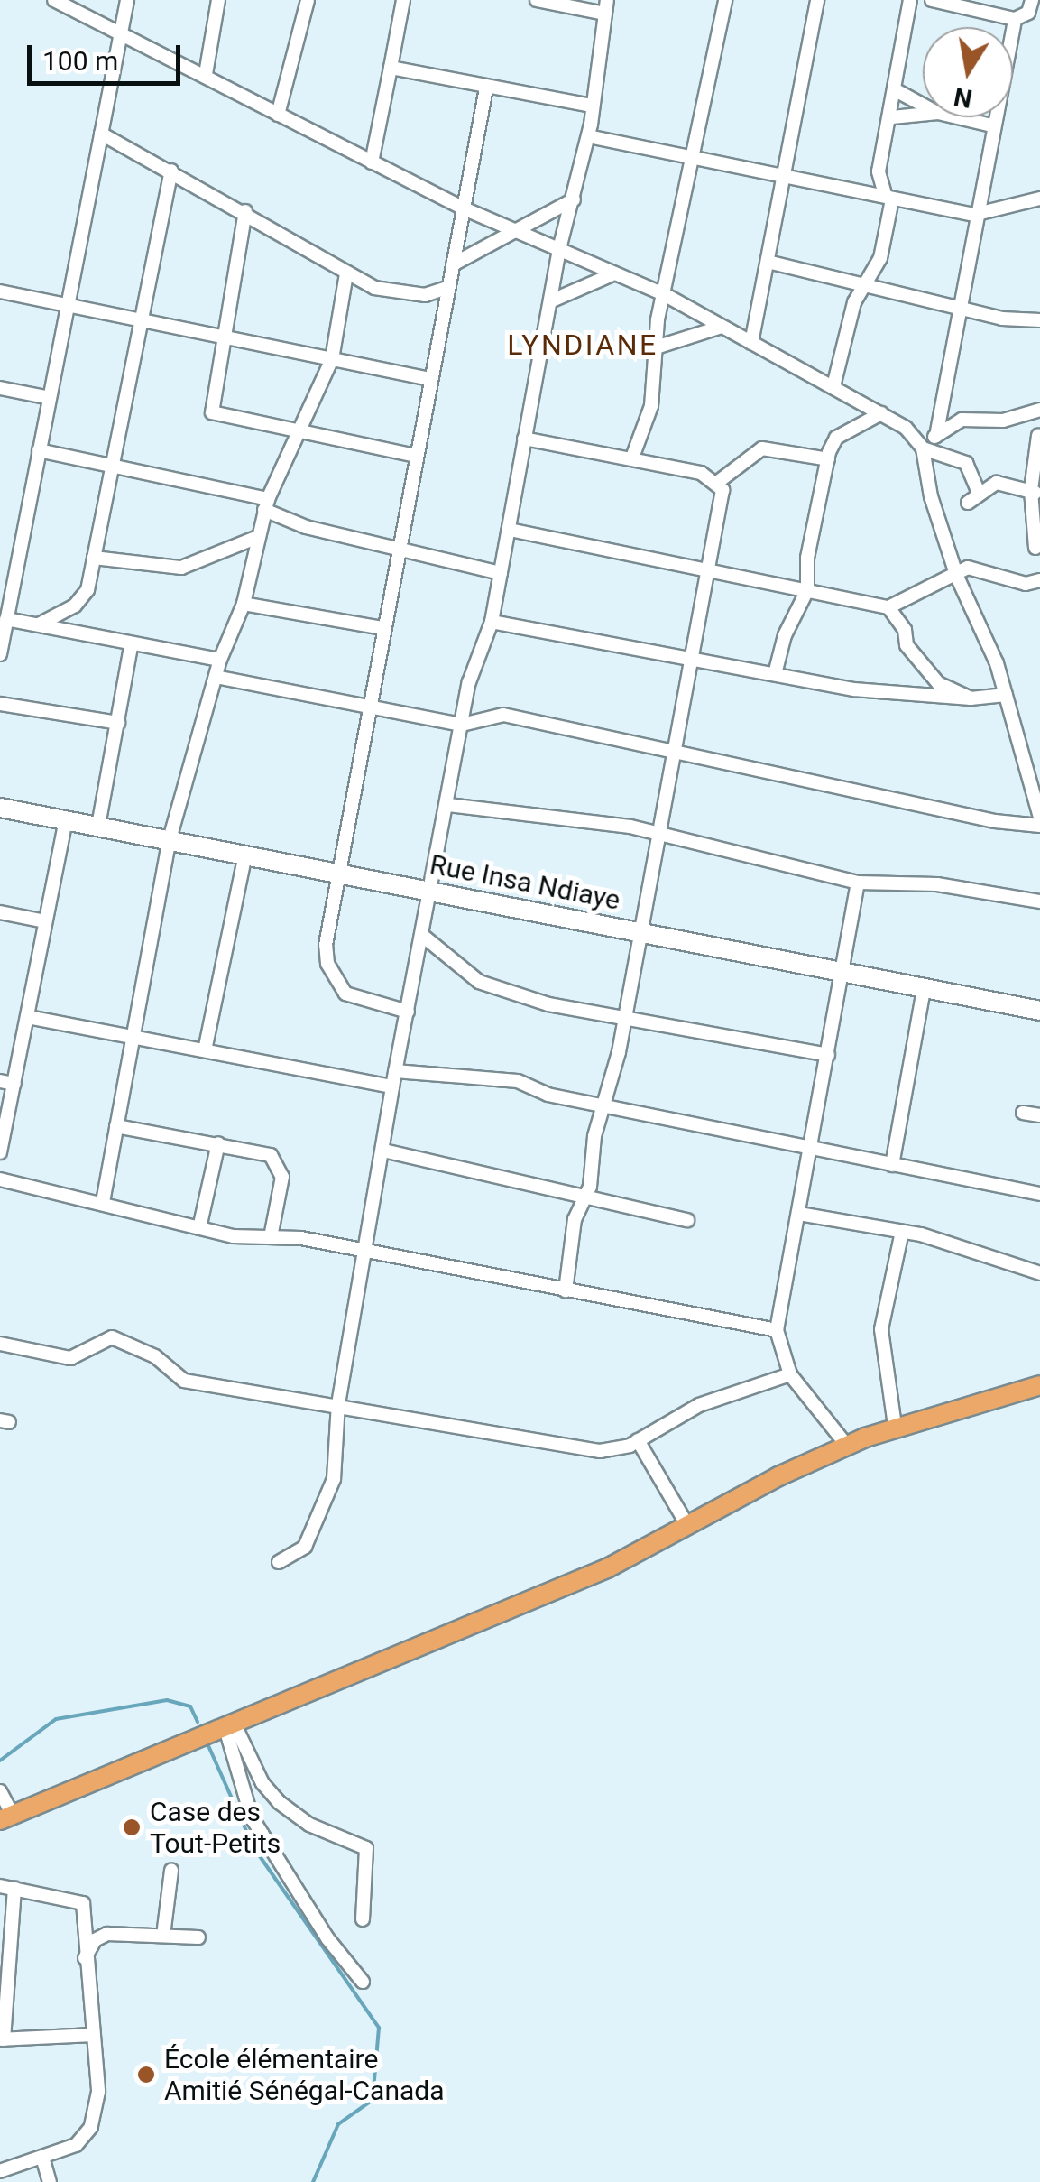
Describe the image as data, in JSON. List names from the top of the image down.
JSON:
{
  "streets": {
    "main road": ["Rue Insa Ndiaye"]
  },
  "districts": ["LYNDIANE"],
  "places": ["Case des Tout-Petits", "École élémentaire Amitié Sénégal-Canada"],
  "scale_bar": "100 m",
  "north": "bottom"
}
